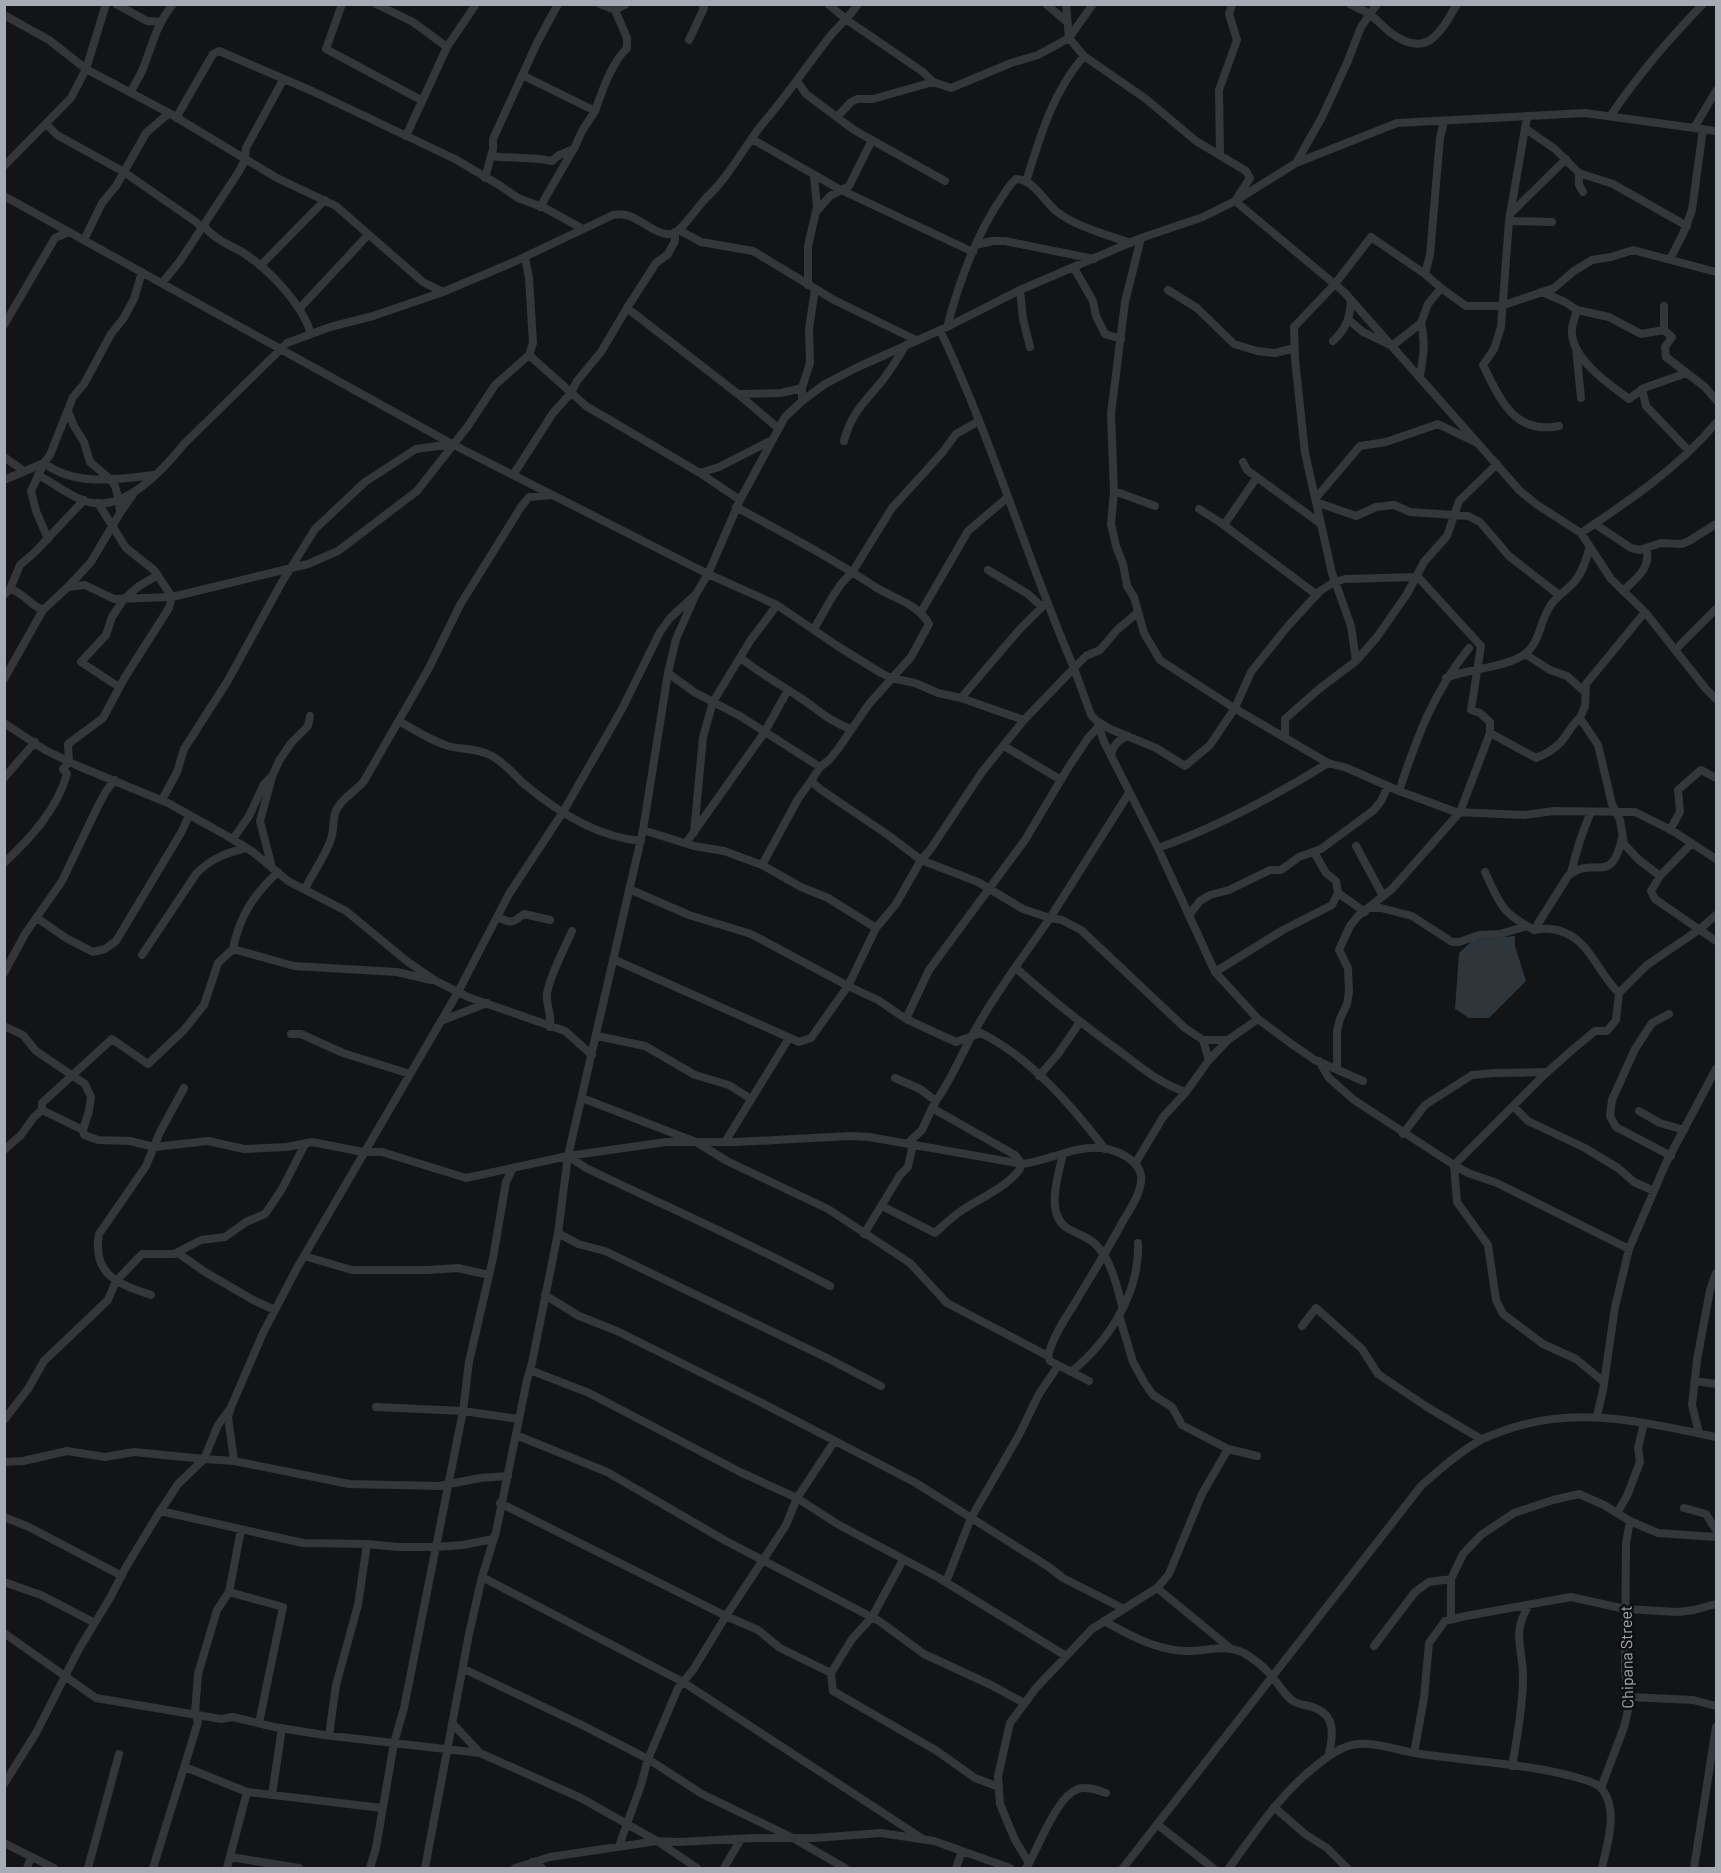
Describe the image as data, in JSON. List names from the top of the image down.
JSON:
{
  "streets": {
    "street": ["Chipana Street"]
  }
}
